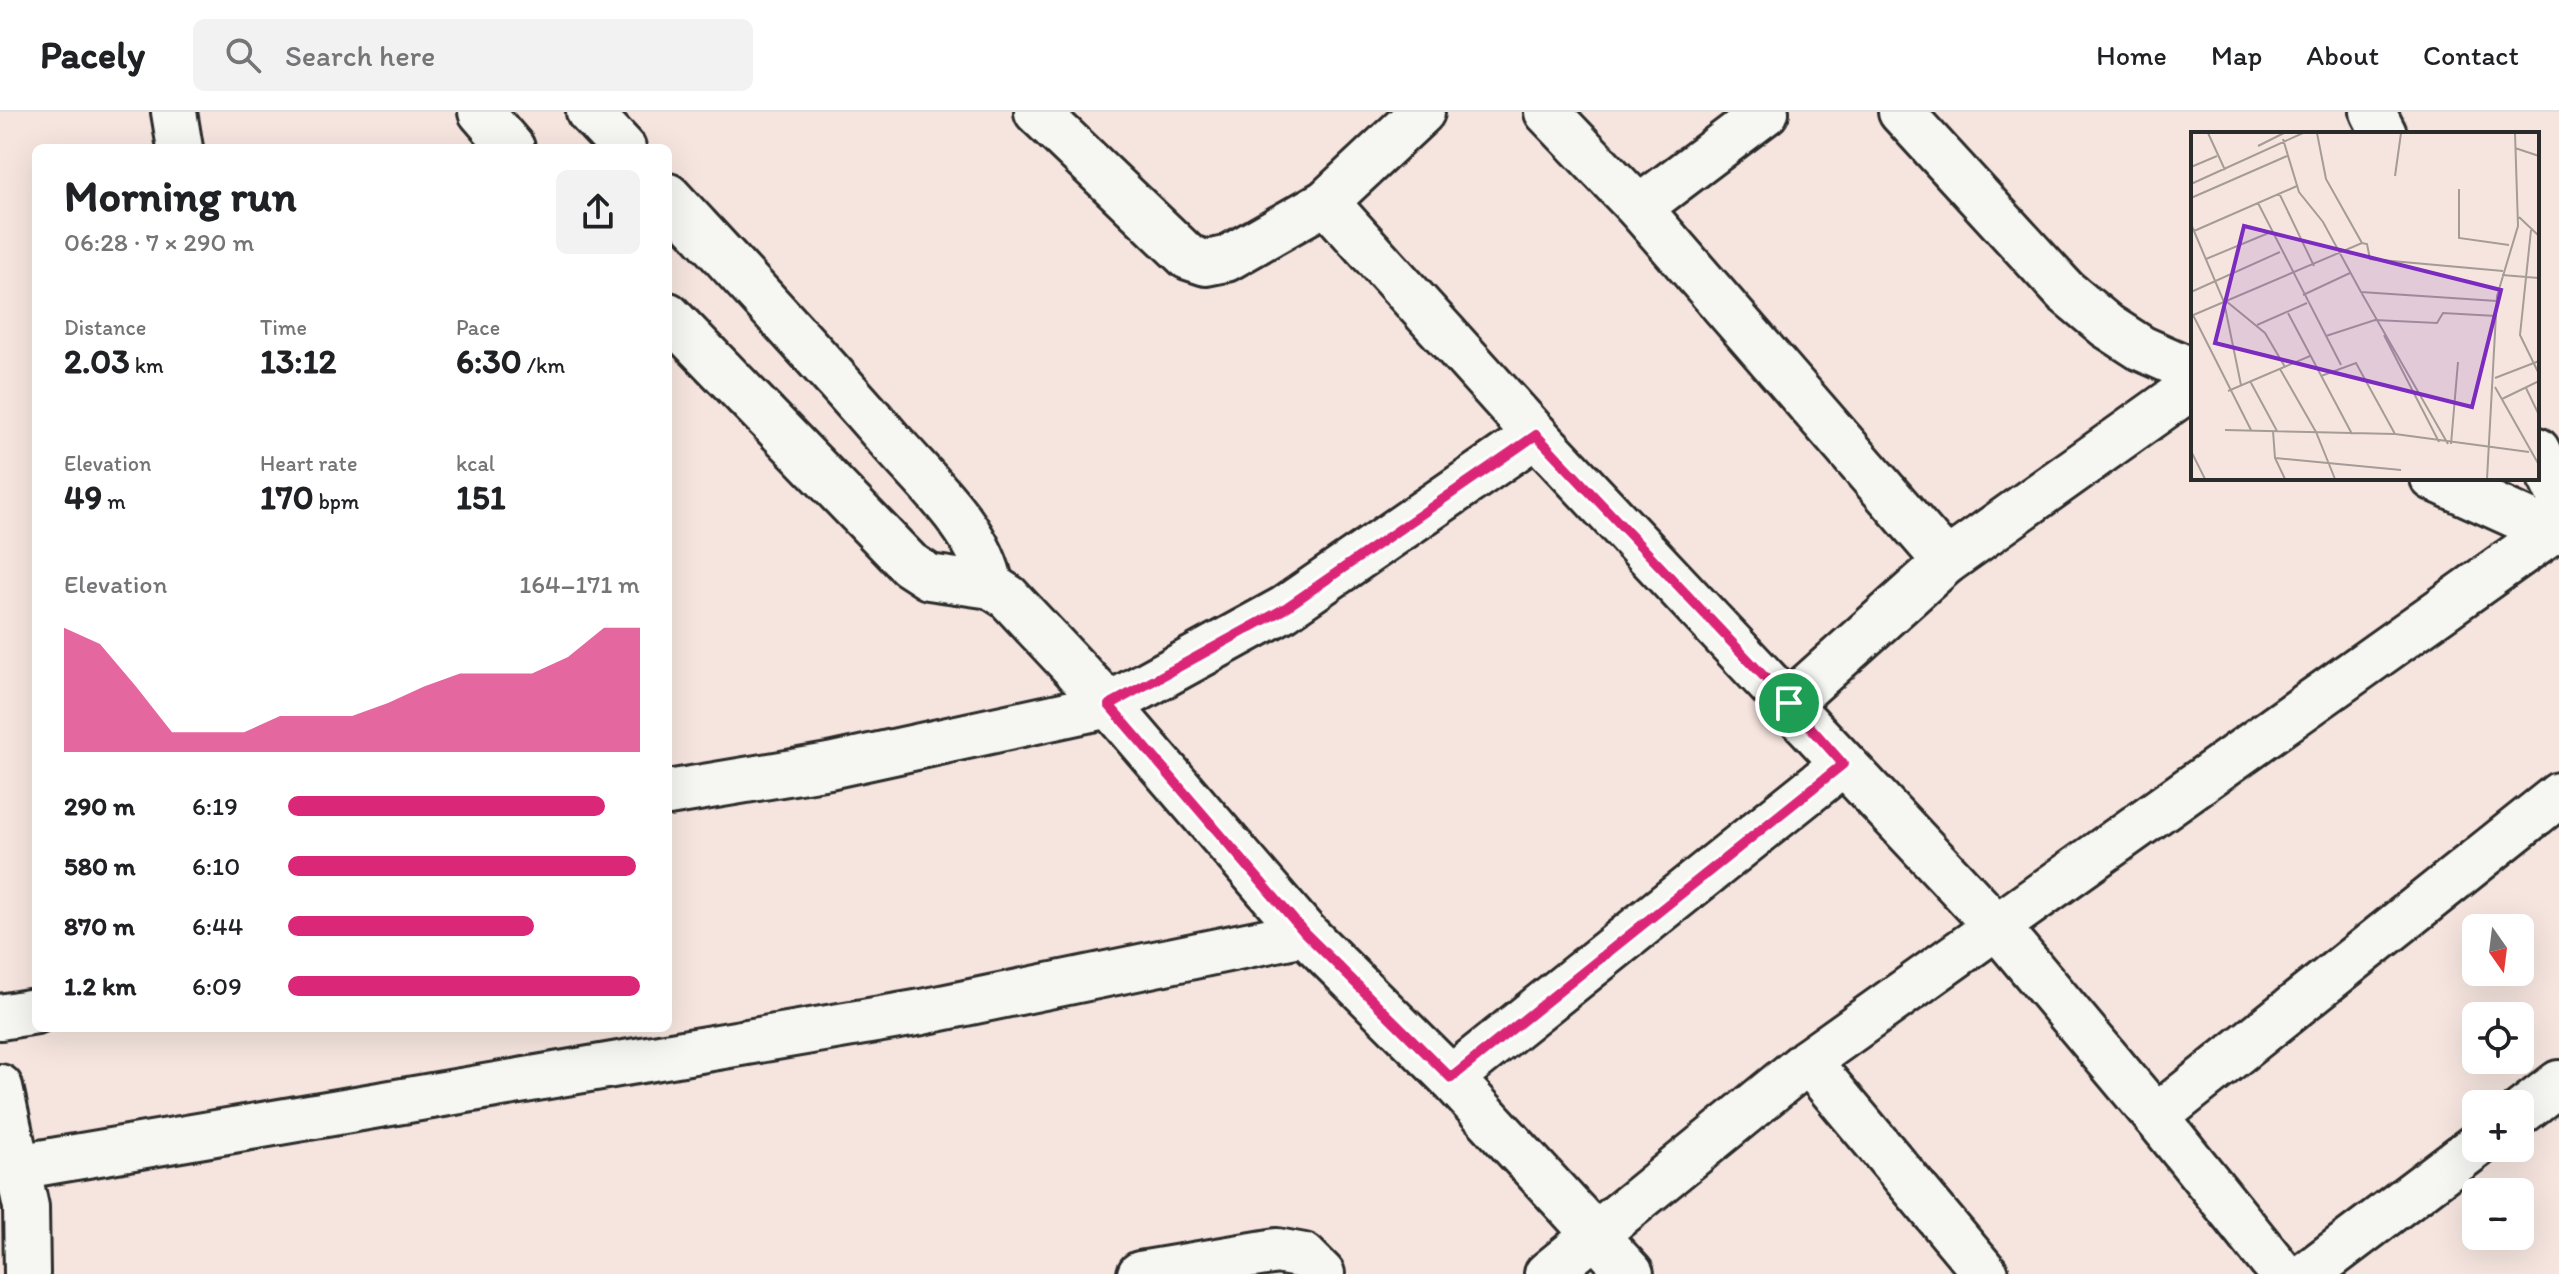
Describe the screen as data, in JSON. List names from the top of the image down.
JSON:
{
  "north": "bottom",
  "page": {
    "header": "Pacely",
    "search": "Search here",
    "nav": [
      "Home",
      "Map",
      "About",
      "Contact"
    ],
    "heading": ["Morning run", "06:28 · 7 × 290 m"],
    "stats": [
      ["Distance", "2.03 km"],
      ["Time", "13:12"],
      ["Pace", "6:30 /km"],
      ["Elevation", "49 m"],
      ["Heart rate", "170 bpm"],
      ["kcal", "151"]
    ],
    "chart": ["Elevation", "164–171 m"],
    "list": [
      {
        "name": "290 m",
        "note": "6:19"
      },
      {
        "name": "580 m",
        "note": "6:10"
      },
      {
        "name": "870 m",
        "note": "6:44"
      },
      {
        "name": "1.2 km",
        "note": "6:09"
      }
    ],
    "map_buttons": ["+", "−"]
  }
}
